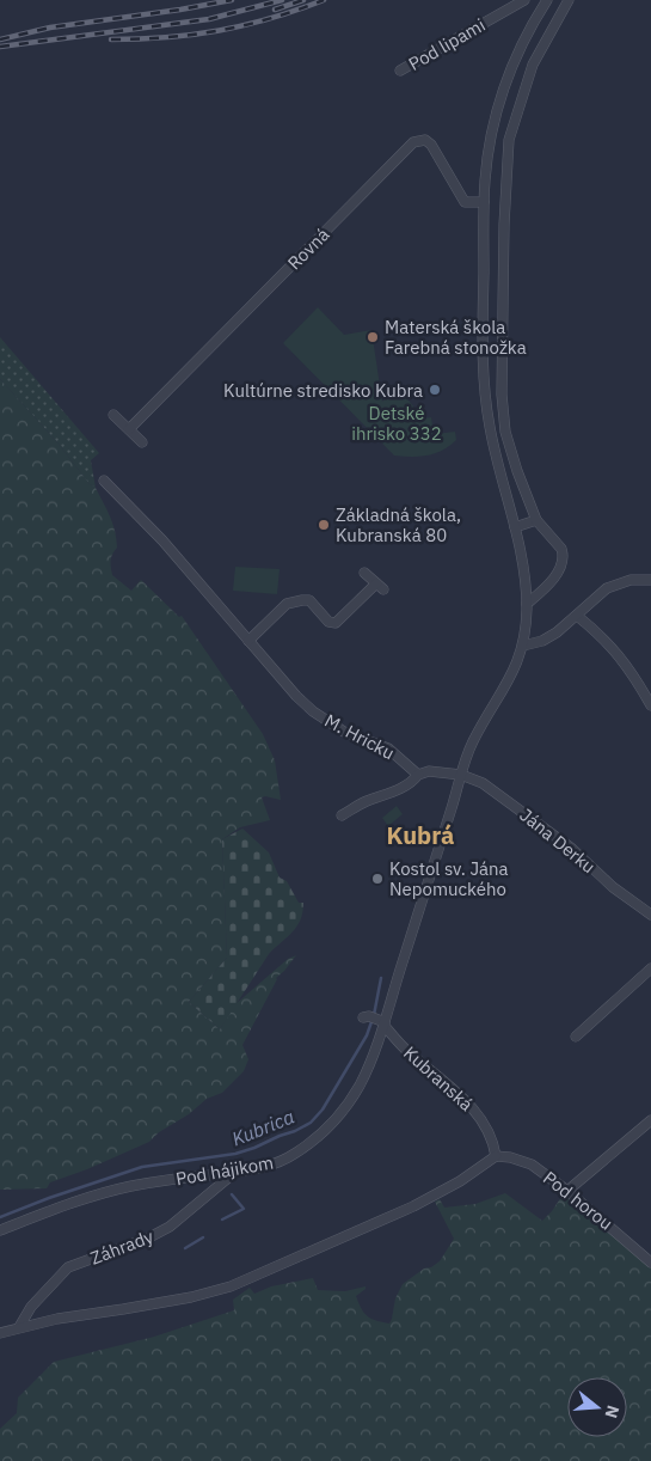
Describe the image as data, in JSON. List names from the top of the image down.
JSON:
{
  "streets": {
    "street": [
      "Pod lipami",
      "Rovná",
      "M. Hricku",
      "Jána Derku",
      "Kubranská",
      "Pod hájikom",
      "Pod horou",
      "Záhrady"
    ]
  },
  "crossings": [
    ["Kubranská", "Pod hájikom"],
    ["Kubranská", "Pod horou"],
    ["Pod hájikom", "Záhrady"]
  ],
  "districts": ["Kubrá"],
  "water": ["Kubrica"],
  "parks": ["Detské ihrisko 332"],
  "places": [
    "Materská škola Farebná stonožka",
    "Kultúrne stredisko Kubra",
    "Základná škola, Kubranská 80",
    "Kostol sv. Jána Nepomuckého"
  ],
  "north": "right"
}
